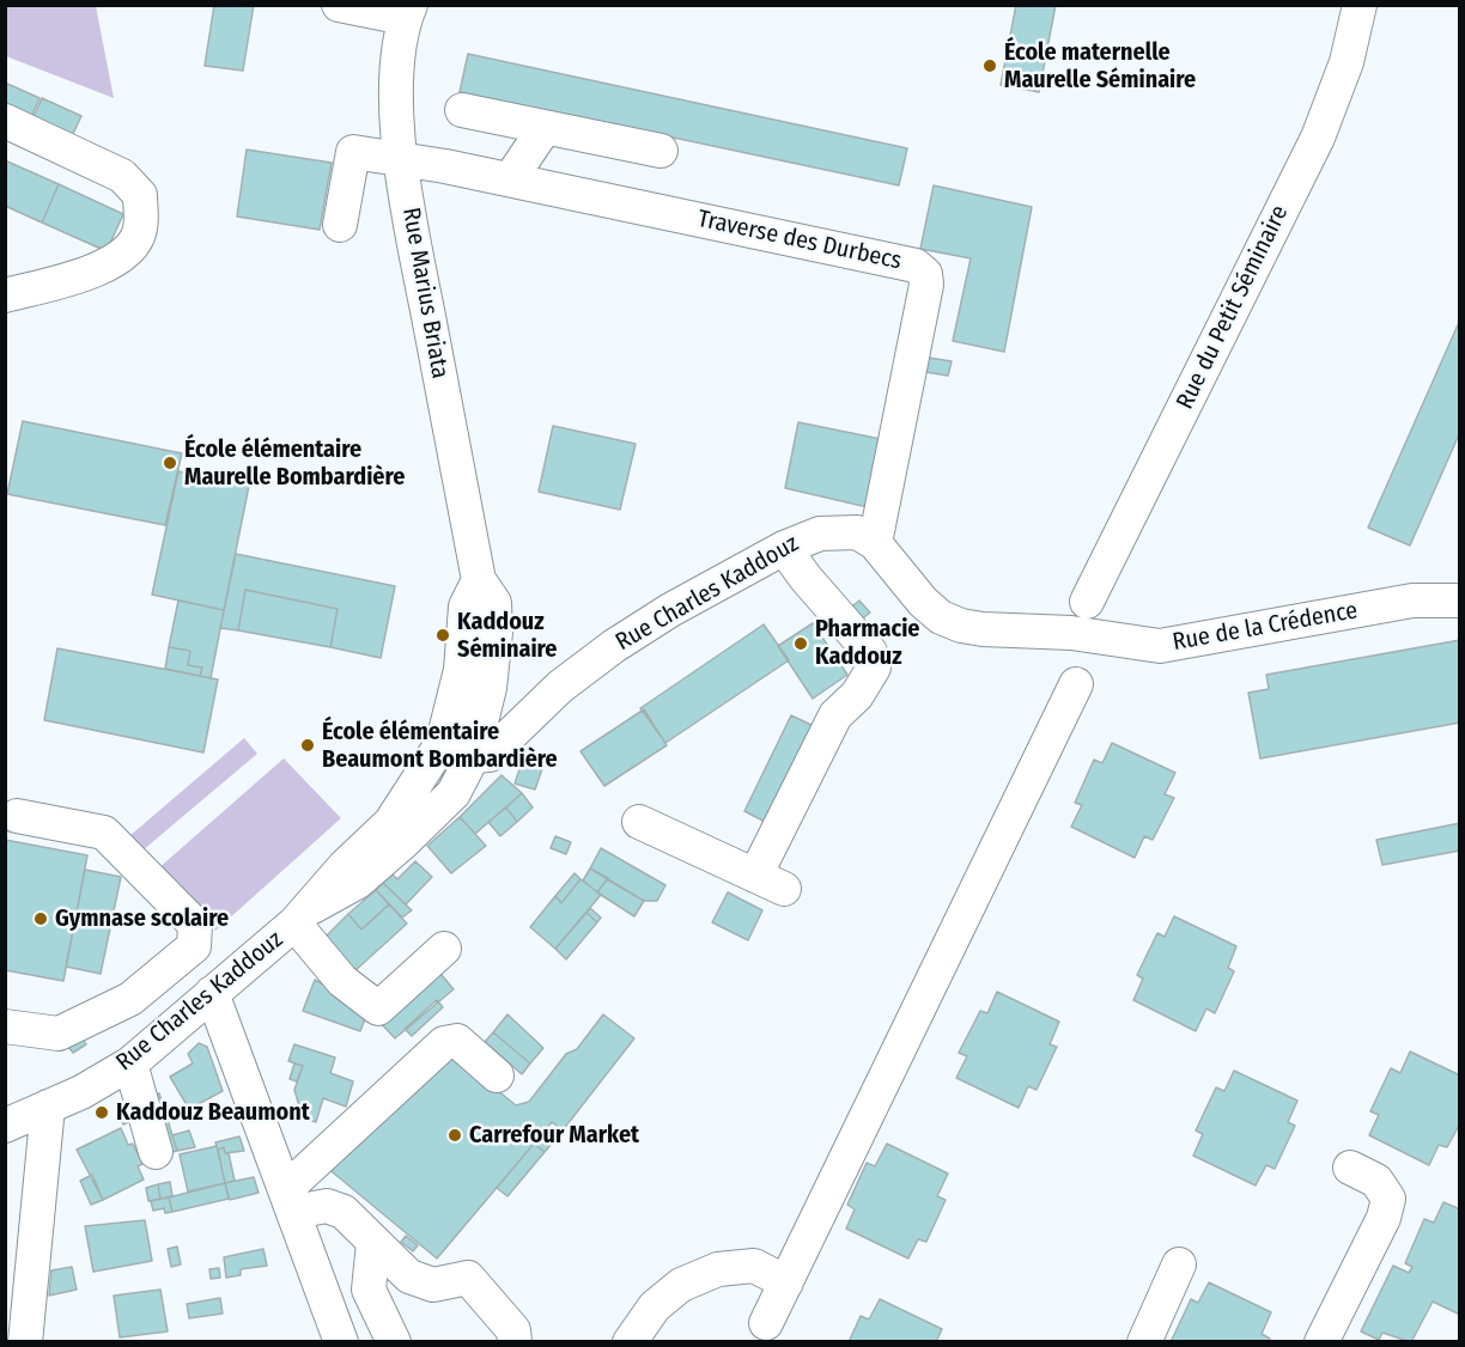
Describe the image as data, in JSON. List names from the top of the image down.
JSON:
{
  "streets": {
    "street": [
      "Traverse des Durbecs",
      "Rue Marius Briata",
      "Rue du Petit Séminaire",
      "Rue Charles Kaddouz",
      "Rue de la Crédence"
    ]
  },
  "crossings": [
    ["Traverse des Durbecs", "Rue Marius Briata"],
    ["Traverse des Durbecs", "Rue Charles Kaddouz"],
    ["Traverse des Durbecs", "Rue de la Crédence"],
    ["Rue Marius Briata", "Rue Charles Kaddouz"],
    ["Rue Charles Kaddouz", "Rue de la Crédence"]
  ],
  "places": [
    "École maternelle Maurelle Séminaire",
    "École élémentaire Maurelle Bombardière",
    "Kaddouz Séminaire",
    "Pharmacie Kaddouz",
    "École élémentaire Beaumont Bombardière",
    "Gymnase scolaire",
    "Kaddouz Beaumont",
    "Carrefour Market"
  ]
}
